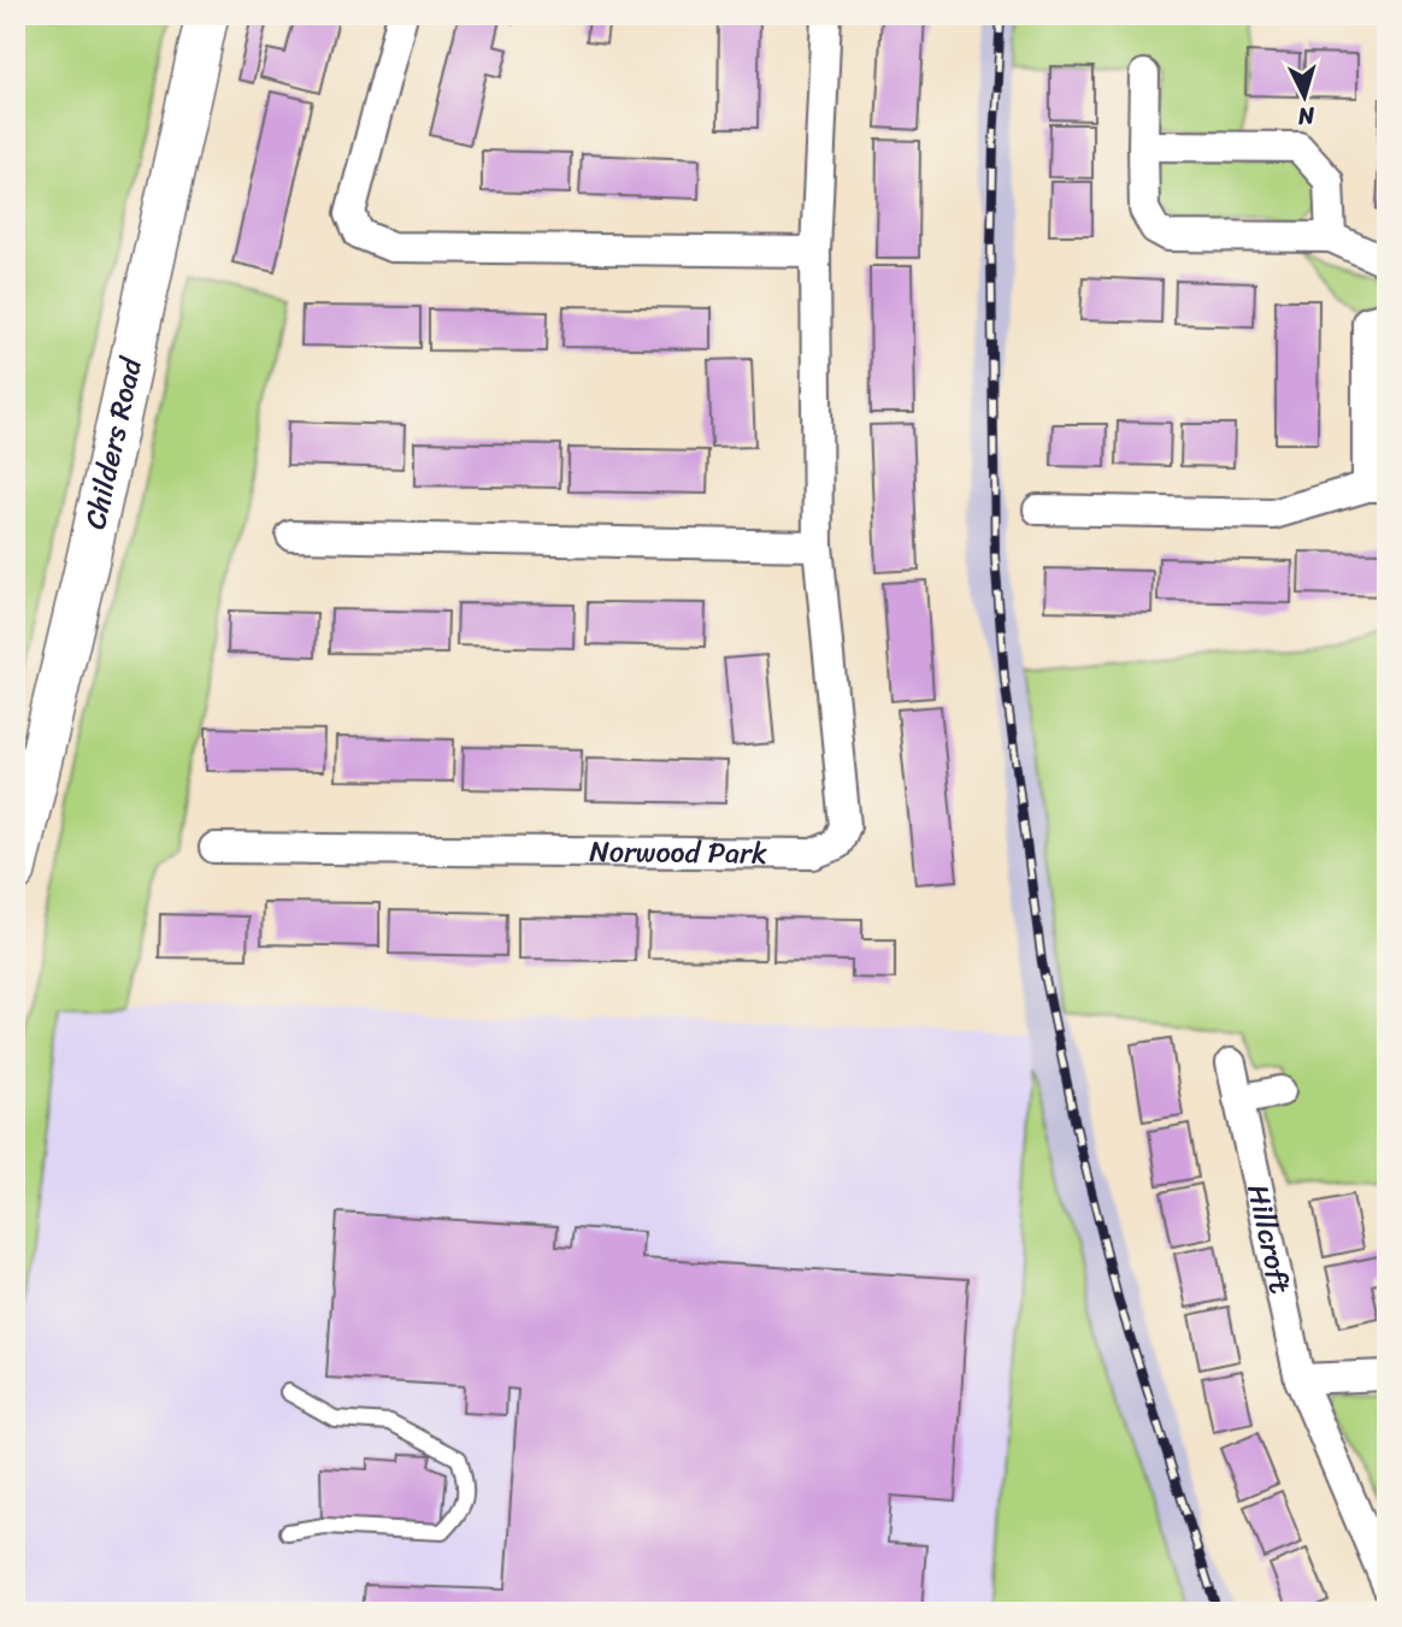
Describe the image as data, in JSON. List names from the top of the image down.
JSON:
{
  "streets": {
    "main road": ["Childers Road"],
    "street": ["Norwood Park", "Hillcroft"]
  },
  "north": "bottom"
}
